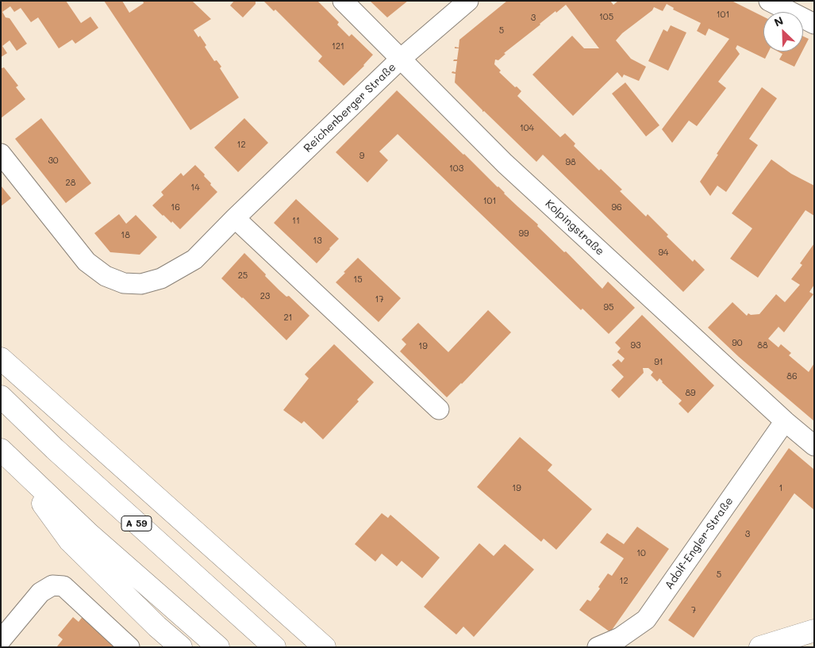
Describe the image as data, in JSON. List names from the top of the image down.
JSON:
{
  "streets": {
    "highway": ["A 59"],
    "street": ["Reichenberger Straße", "Kolpingstraße", "Adolf-Engler-Straße"]
  },
  "crossings": [
    ["Reichenberger Straße", "Kolpingstraße"],
    ["Kolpingstraße", "Adolf-Engler-Straße"]
  ],
  "house_numbers": [
    "101",
    "105",
    "3",
    "5",
    "121",
    "104",
    "12",
    "9",
    "30",
    "98",
    "103",
    "28",
    "14",
    "101",
    "16",
    "96",
    "11",
    "99",
    "18",
    "13",
    "94",
    "25",
    "15",
    "23",
    "17",
    "95",
    "21",
    "90",
    "93",
    "88",
    "19",
    "91",
    "86",
    "89",
    "19",
    "1",
    "3",
    "10",
    "5",
    "12",
    "7"
  ],
  "north": "top left"
}
